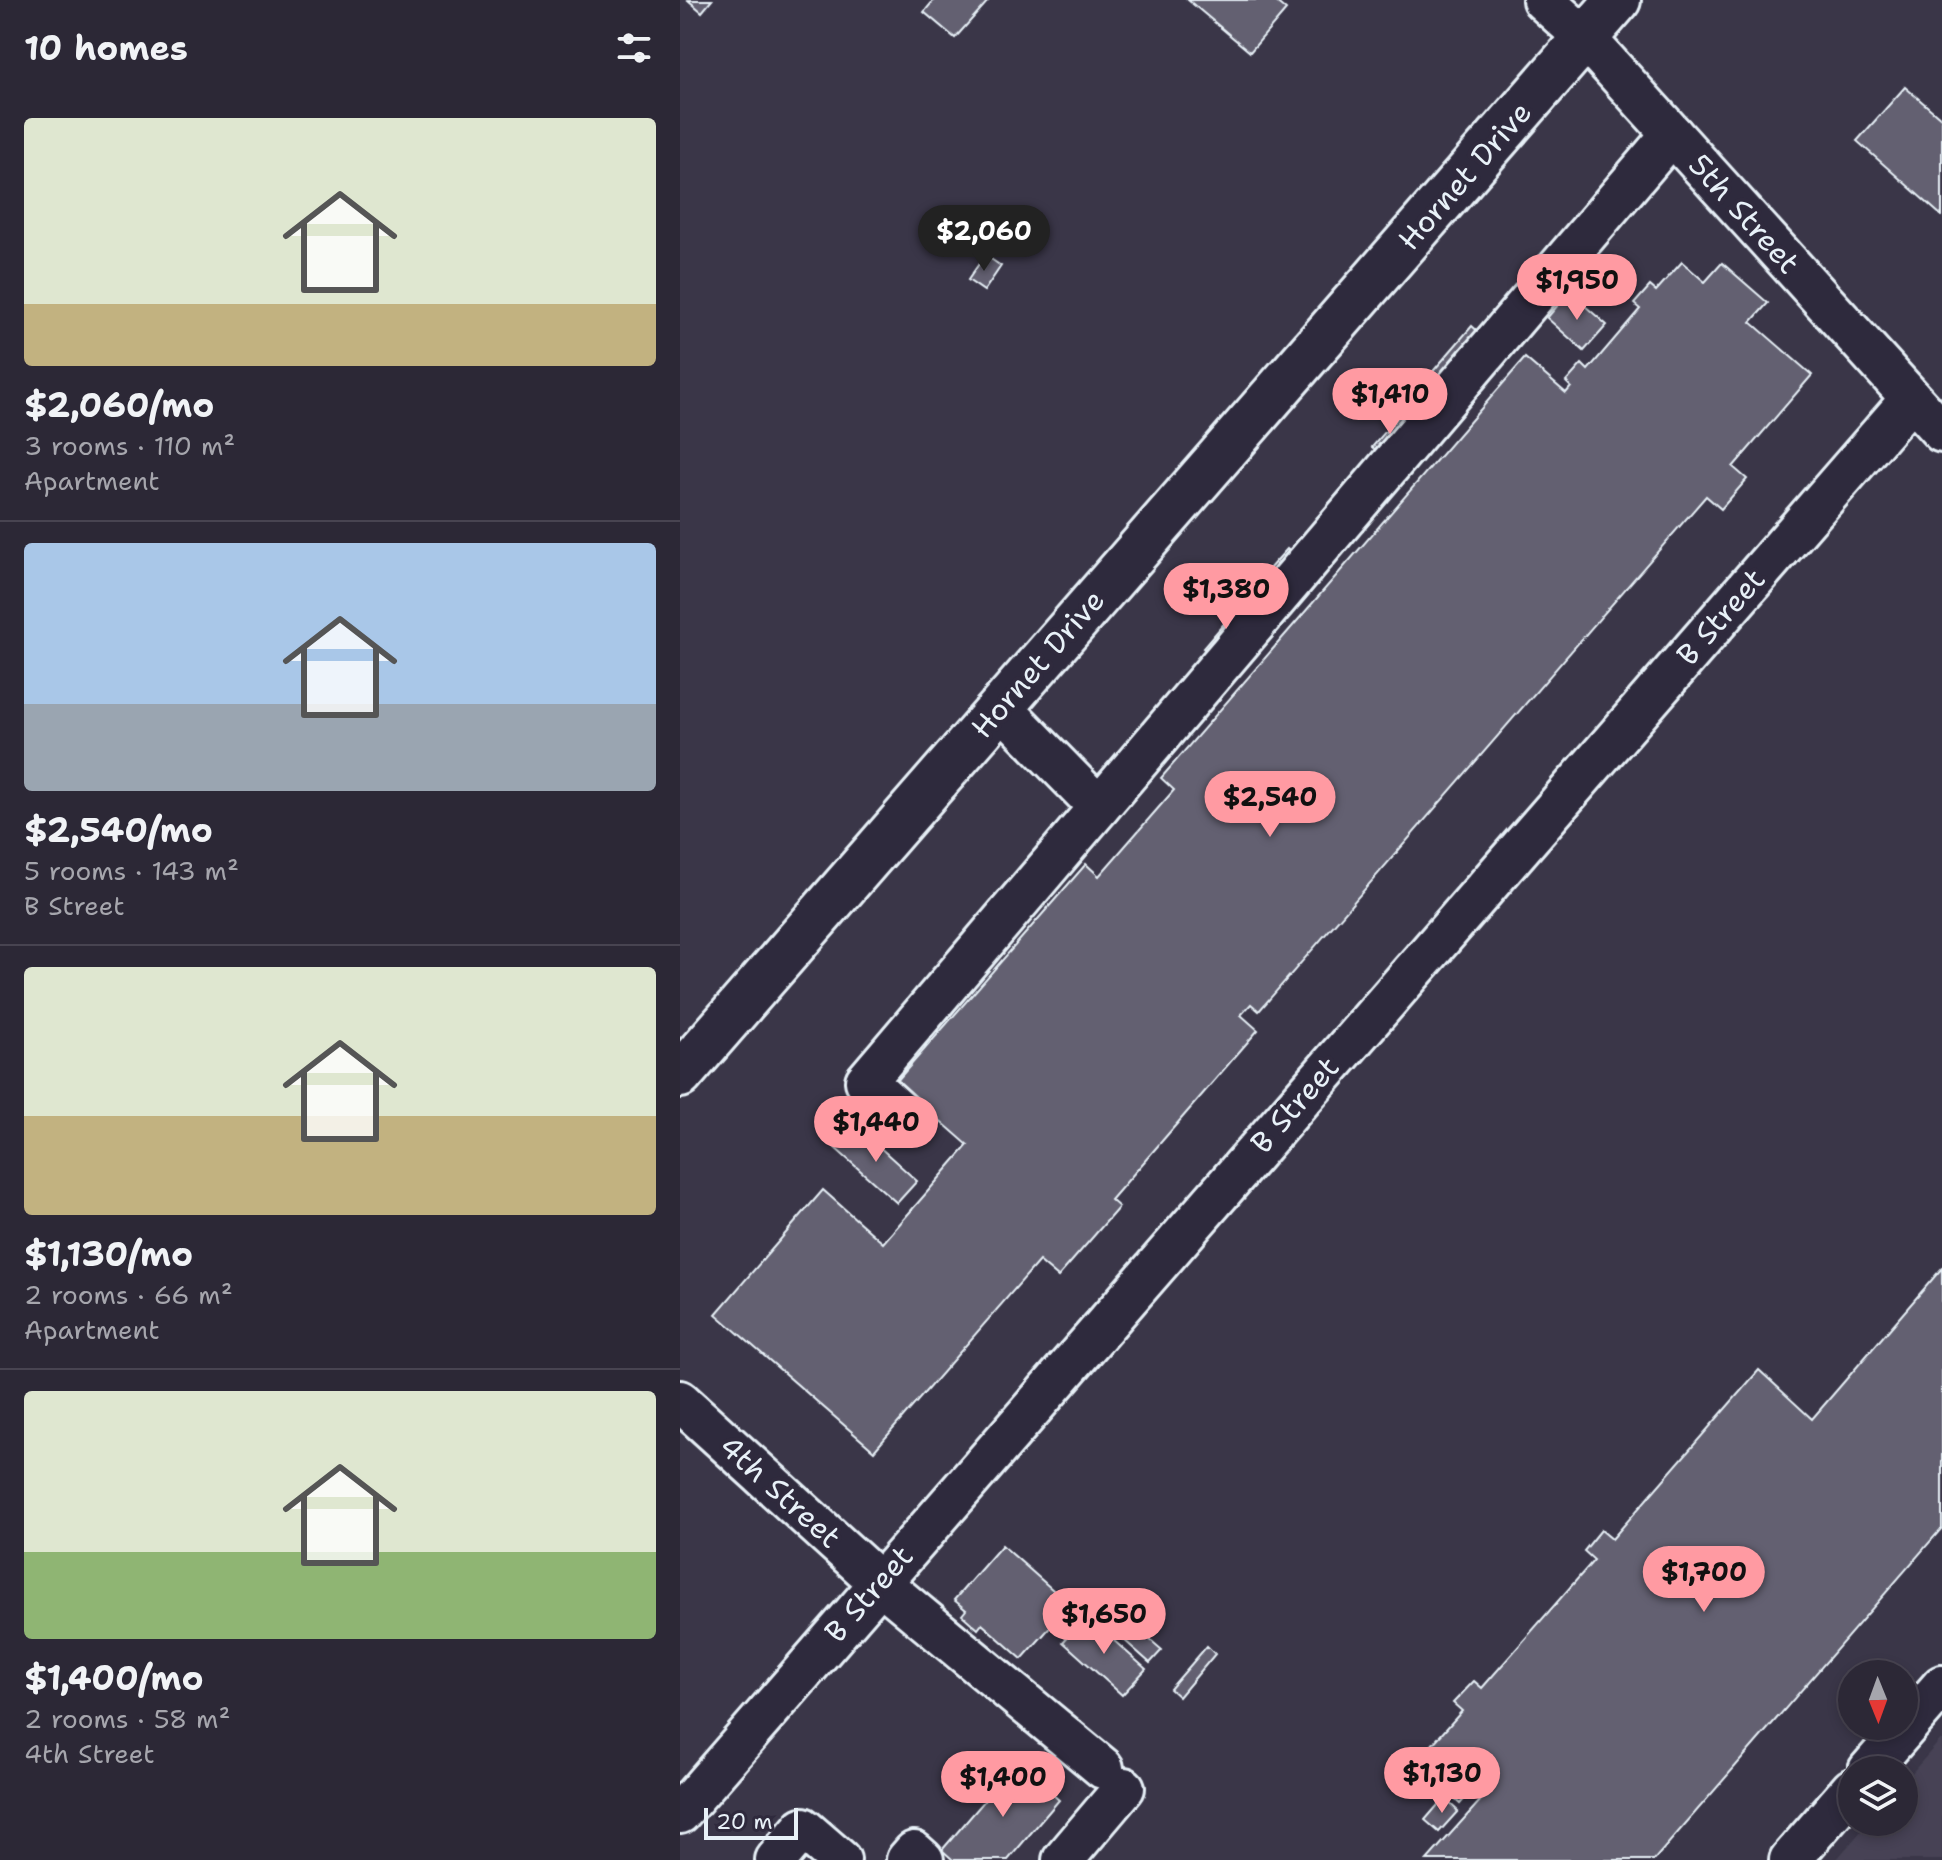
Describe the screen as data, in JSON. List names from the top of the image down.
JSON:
{
  "streets": {
    "main road": ["Hornet Drive"],
    "street": ["5th Street", "B Street", "4th Street"]
  },
  "crossings": [
    ["Hornet Drive", "5th Street"],
    ["5th Street", "B Street"],
    ["B Street", "4th Street"]
  ],
  "scale_bar": "20 m",
  "north": "bottom",
  "page": {
    "heading": "10 homes",
    "list": [
      {
        "name": "$2,060/mo",
        "note": "3 rooms · 110 m² · Apartment"
      },
      {
        "name": "$2,540/mo",
        "note": "5 rooms · 143 m² · B Street"
      },
      {
        "name": "$1,130/mo",
        "note": "2 rooms · 66 m² · Apartment"
      },
      {
        "name": "$1,400/mo",
        "note": "2 rooms · 58 m² · 4th Street"
      }
    ],
    "price": [
      "$2,060",
      "$1,950",
      "$1,410",
      "$1,380",
      "$2,540",
      "$1,440",
      "$1,700",
      "$1,650",
      "$1,130",
      "$1,400"
    ],
    "scale": "20 m"
  }
}
